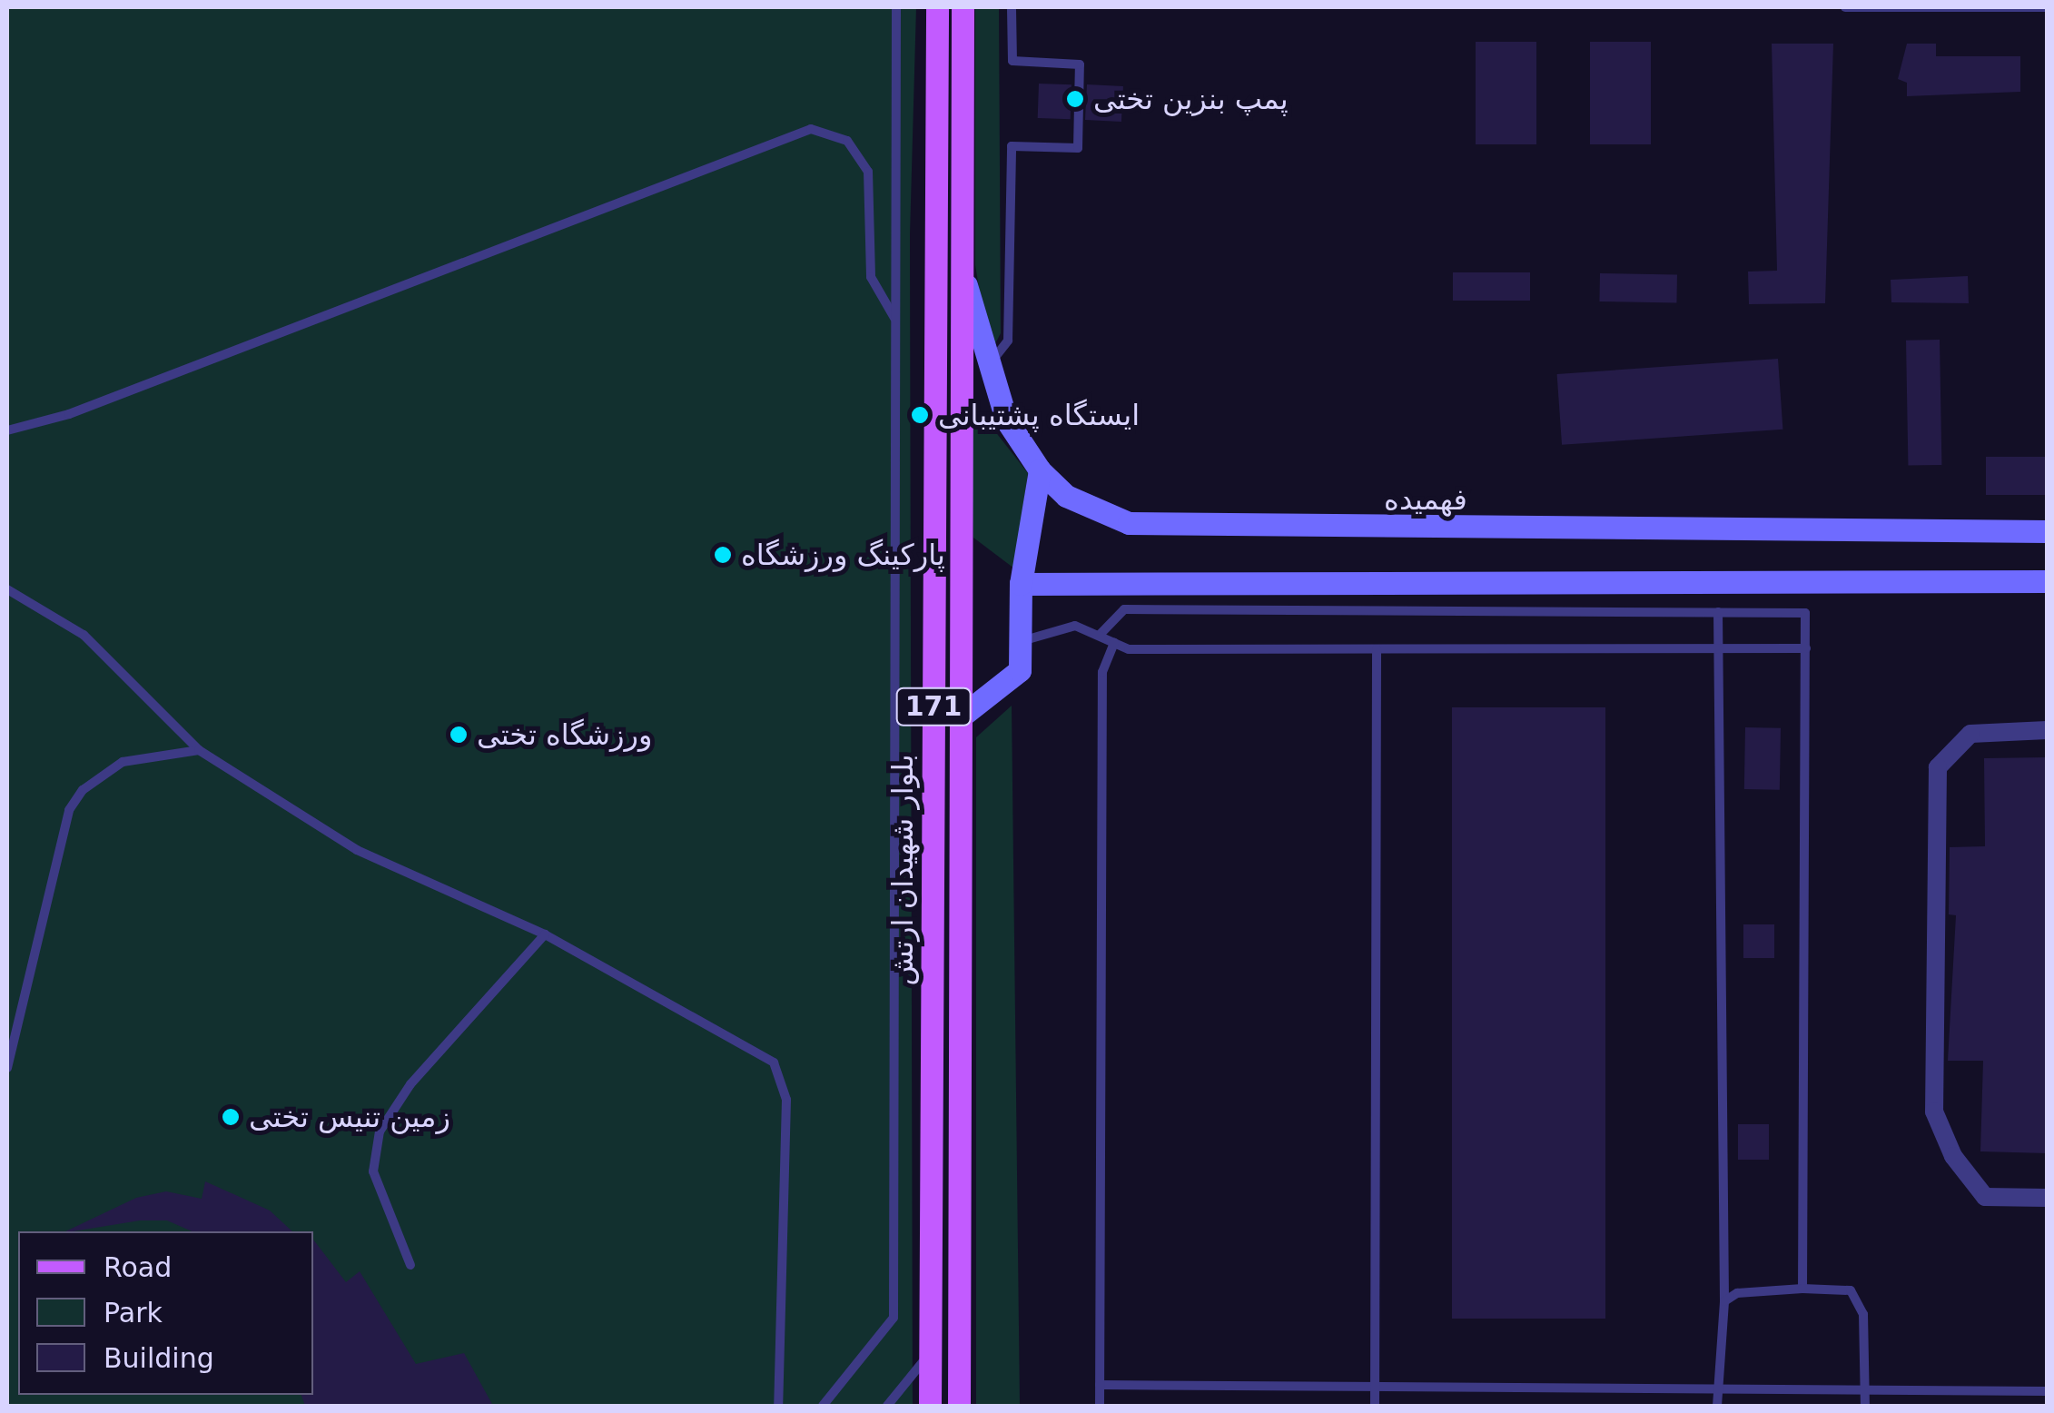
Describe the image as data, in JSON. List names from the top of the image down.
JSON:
{
  "streets": {
    "main road": ["فهمیده", "171", "بلوار شهیدان ارتش"]
  },
  "crossings": [
    ["فهمیده", "بلوار شهیدان ارتش"]
  ],
  "places": [
    "پمپ بنزین تختی",
    "ایستگاه پشتیبانی",
    "پارکینگ ورزشگاه",
    "ورزشگاه تختی",
    "زمین تنیس تختی"
  ],
  "legend": ["Road", "Park", "Building"]
}
